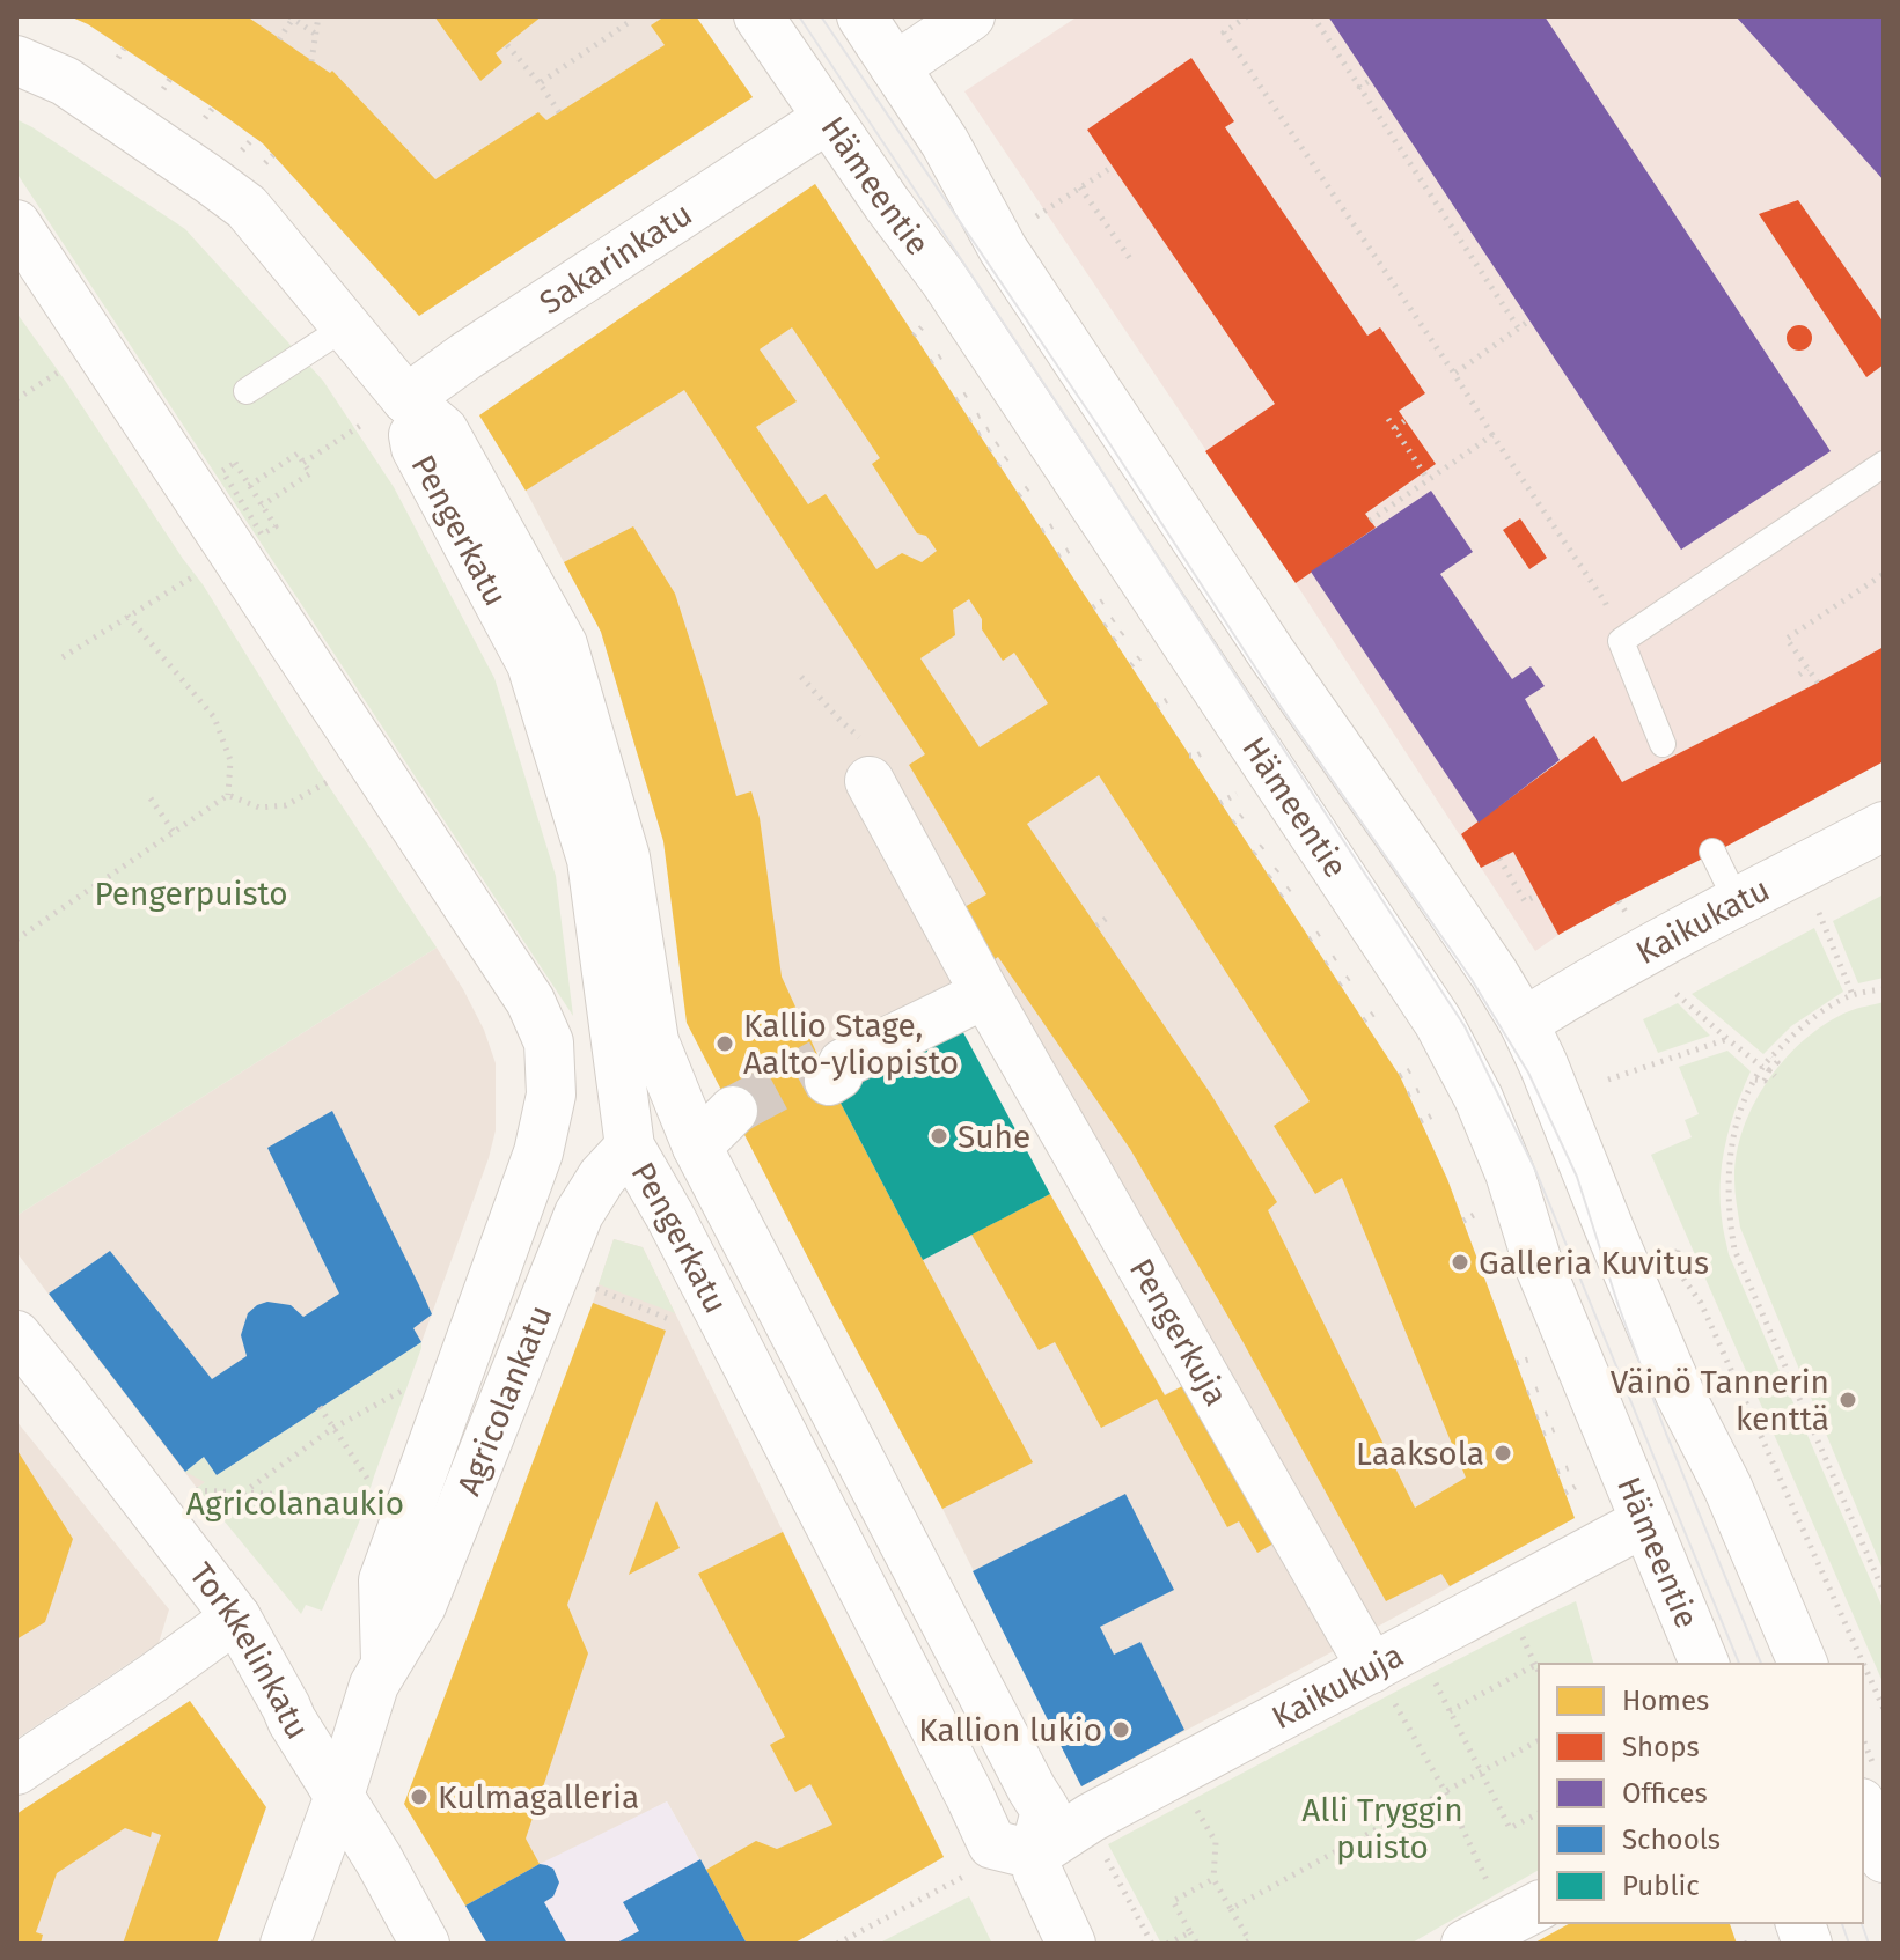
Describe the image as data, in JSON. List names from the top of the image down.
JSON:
{
  "streets": {
    "street": [
      "Hämeentie",
      "Sakarinkatu",
      "Pengerkatu",
      "Kaikukatu",
      "Pengerkuja",
      "Agricolankatu",
      "Torkkelinkatu",
      "Kaikukuja"
    ]
  },
  "crossings": [
    ["Hämeentie", "Sakarinkatu"],
    ["Hämeentie", "Kaikukatu"],
    ["Hämeentie", "Kaikukuja"],
    ["Sakarinkatu", "Pengerkatu"],
    ["Pengerkatu", "Agricolankatu"],
    ["Pengerkatu", "Kaikukuja"],
    ["Pengerkuja", "Kaikukuja"],
    ["Agricolankatu", "Torkkelinkatu"]
  ],
  "parks": ["Pengerpuisto", "Agricolanaukio", "Alli Tryggin puisto"],
  "places": [
    "Kallio Stage, Aalto-yliopisto",
    "Suhe",
    "Galleria Kuvitus",
    "Väinö Tannerin kenttä",
    "Laaksola",
    "Kallion lukio",
    "Kulmagalleria"
  ],
  "legend": [
    "Homes",
    "Shops",
    "Offices",
    "Schools",
    "Public"
  ]
}
